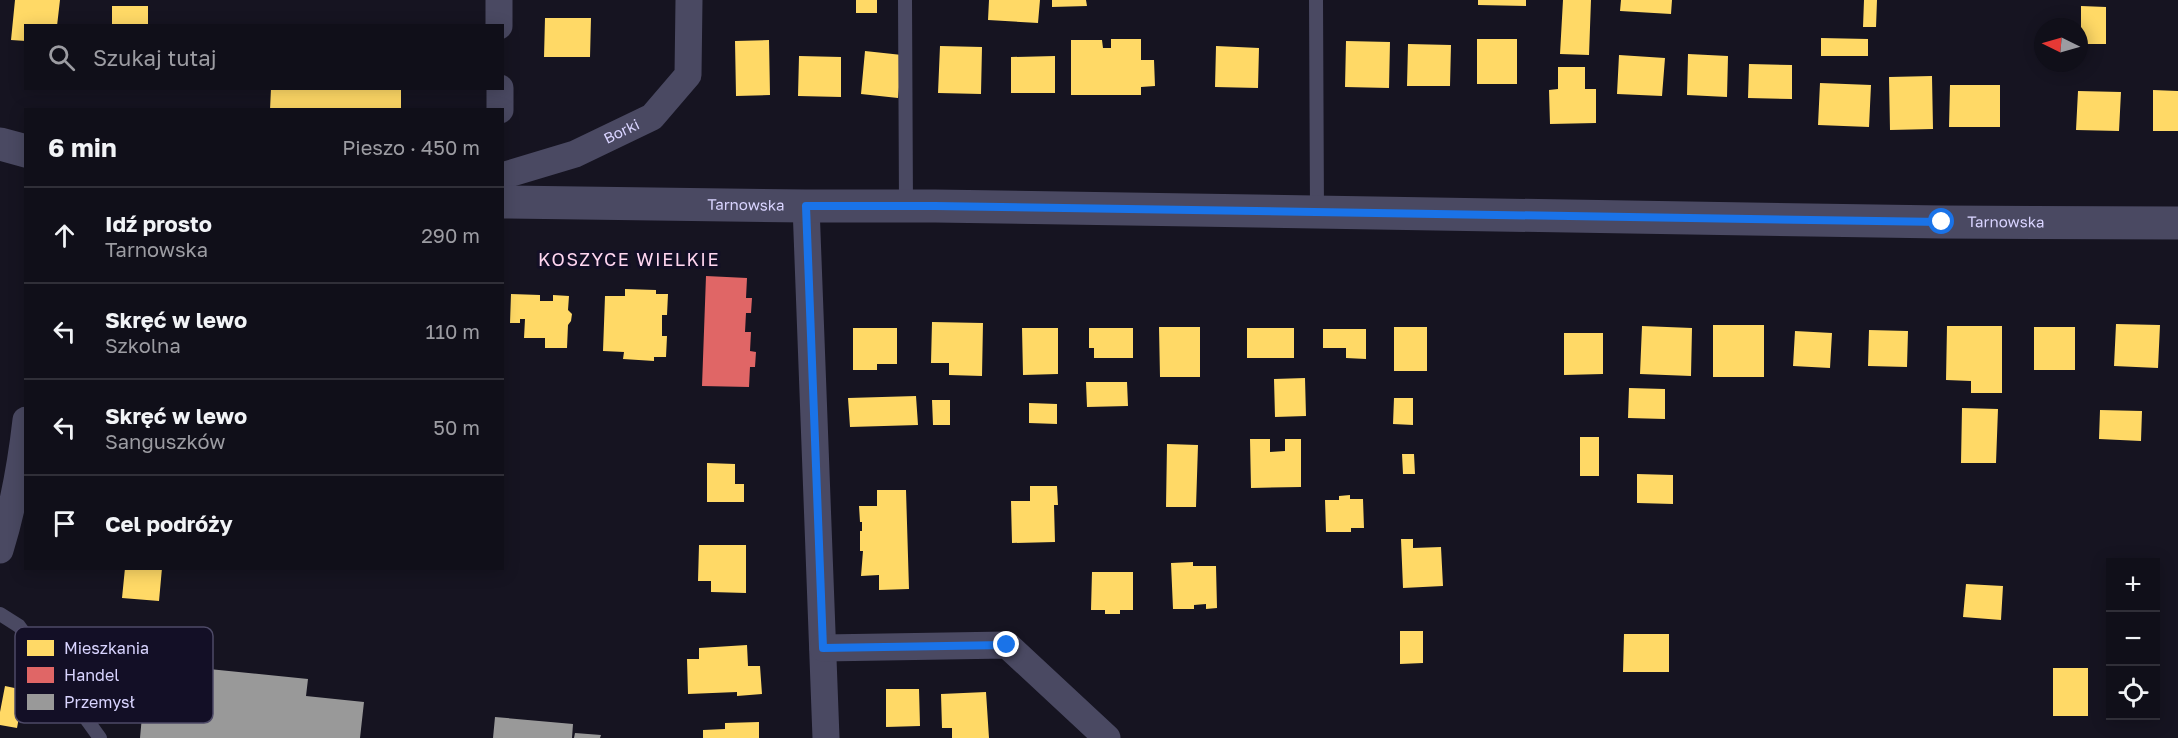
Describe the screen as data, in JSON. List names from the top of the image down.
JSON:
{
  "streets": {
    "street": ["Borki", "Tarnowska"]
  },
  "districts": ["KOSZYCE WIELKIE"],
  "legend": ["Mieszkania", "Handel", "Przemysł"],
  "north": "left",
  "page": {
    "search": "Szukaj tutaj",
    "heading": ["6 min", "Pieszo · 450 m"],
    "list": [
      ["Idź prosto", "Tarnowska", "290 m"],
      ["Skręć w lewo", "Szkolna", "110 m"],
      ["Skręć w lewo", "Sanguszków", "50 m"],
      "Cel podróży"
    ],
    "map_buttons": ["+", "−"]
  }
}
